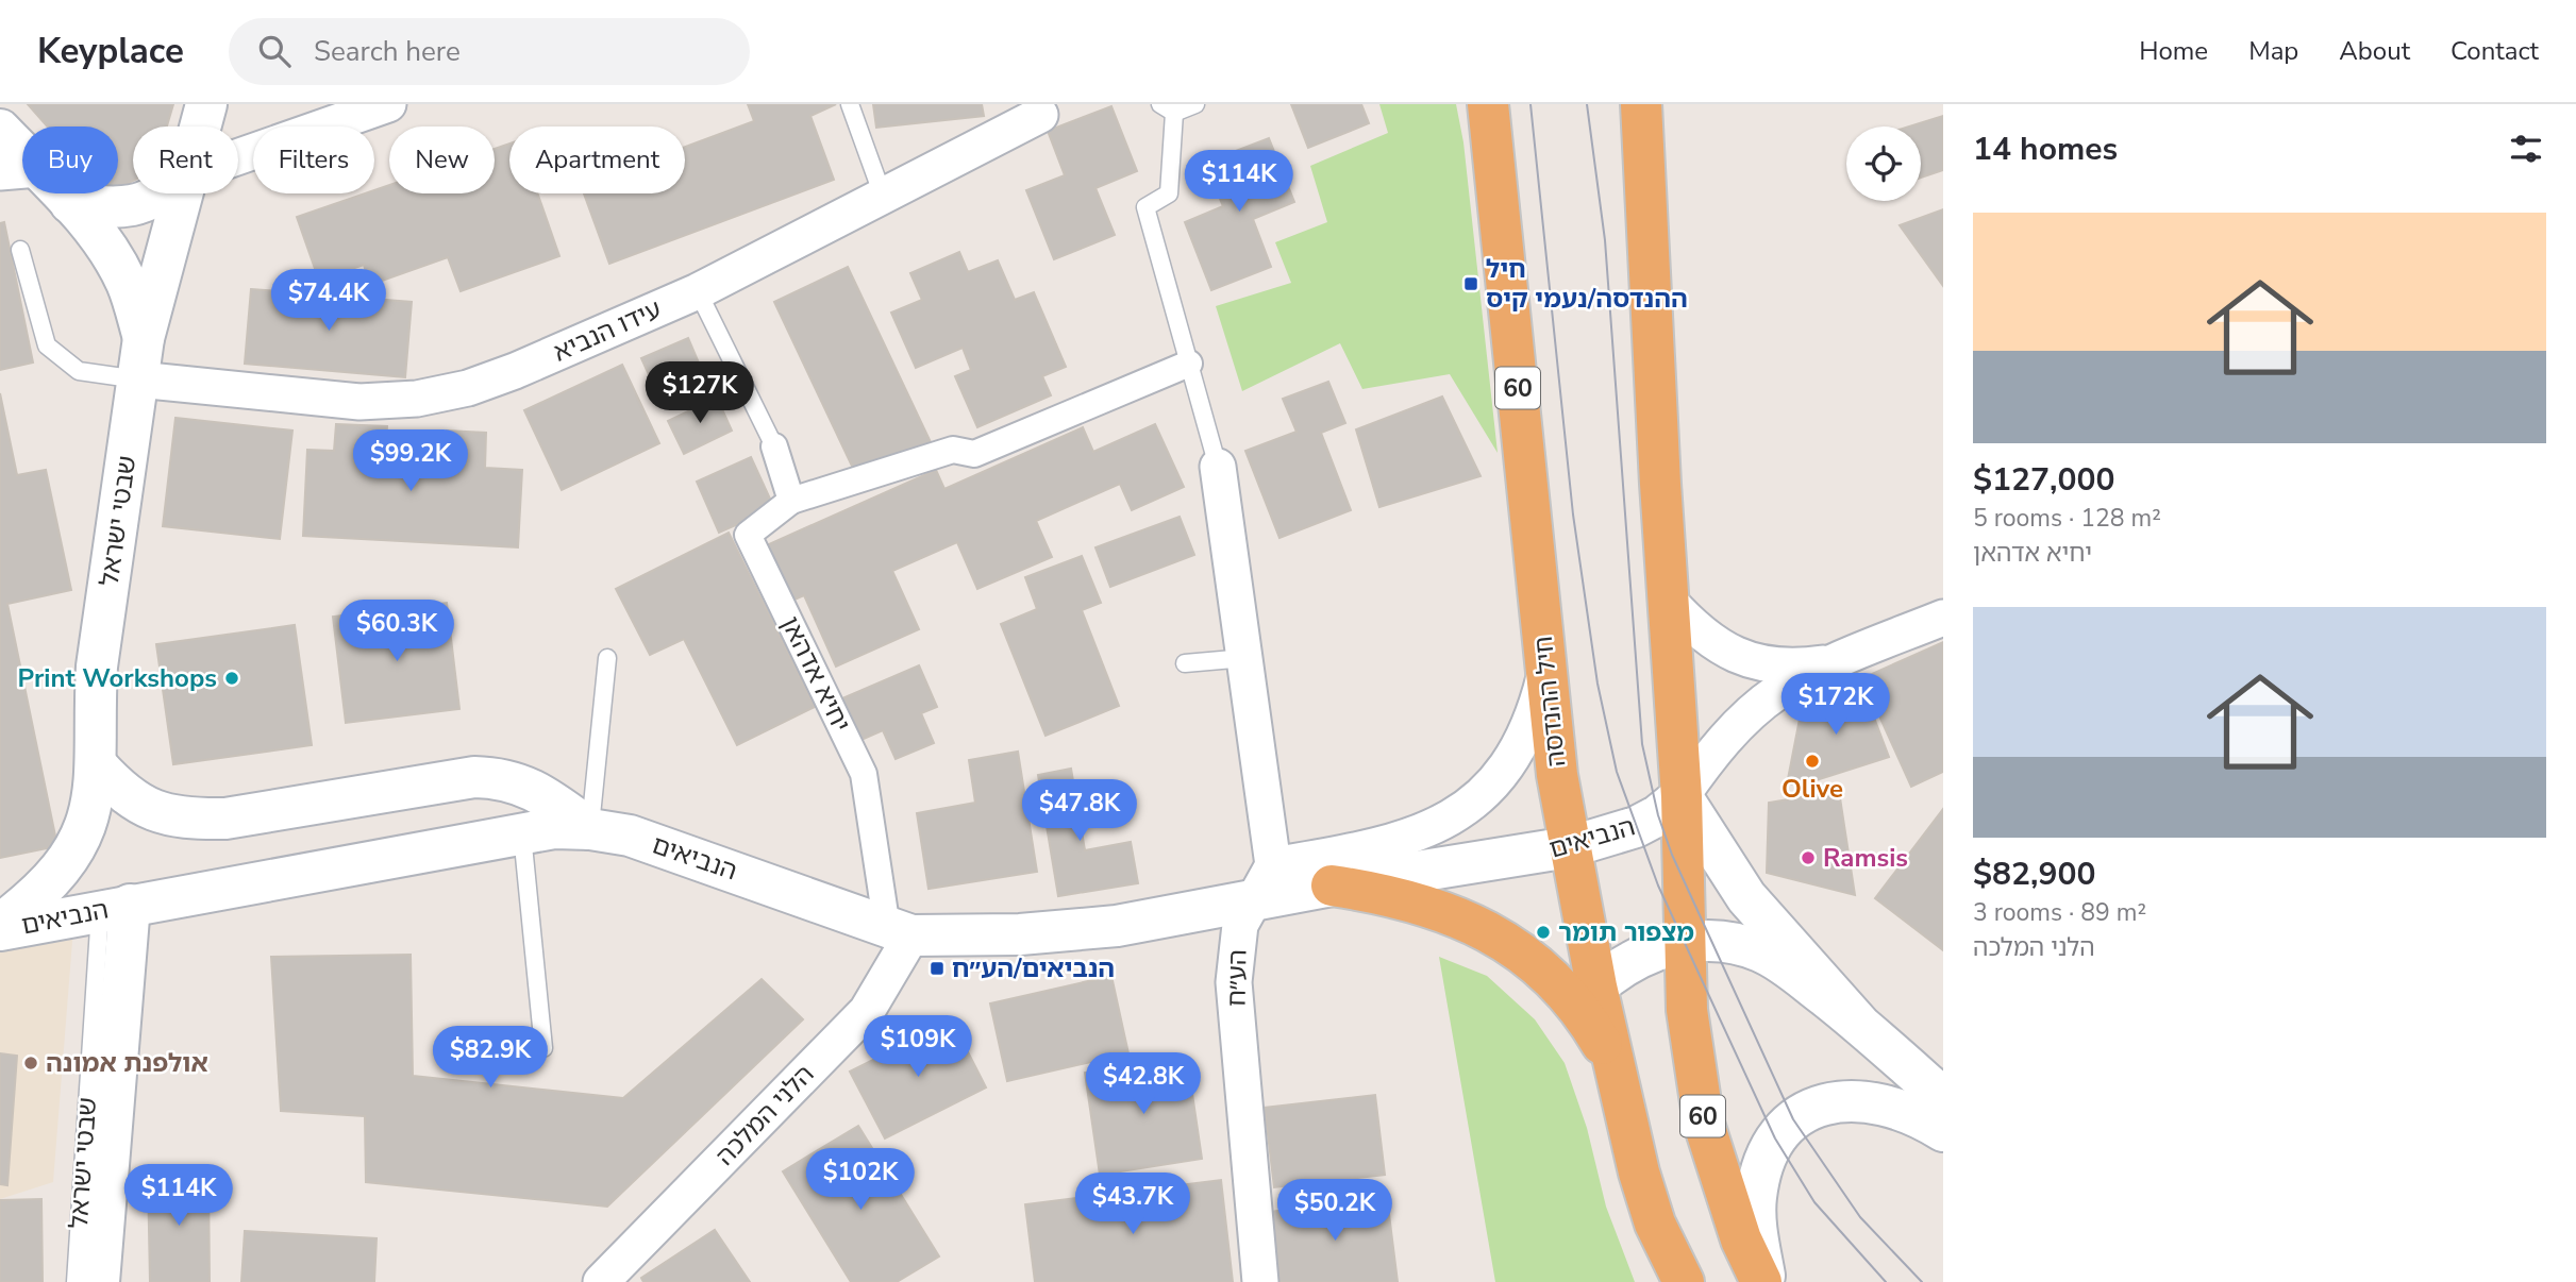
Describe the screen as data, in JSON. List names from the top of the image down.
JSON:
{
  "streets": {
    "highway": ["60", "חיל ההנדסה"],
    "street": [
      "עידו הנביא",
      "שבטי ישראל",
      "יחיא אדהאן",
      "הנביאים",
      "הע״ח",
      "הלני המלכה"
    ]
  },
  "crossings": [
    ["עידו הנביא", "שבטי ישראל"],
    ["60", "הנביאים"],
    ["שבטי ישראל", "הנביאים"],
    ["יחיא אדהאן", "הנביאים"],
    ["יחיא אדהאן", "הלני המלכה"],
    ["חיל ההנדסה", "הנביאים"],
    ["הנביאים", "הע״ח"],
    ["הנביאים", "הלני המלכה"]
  ],
  "places": {
    "transit": ["חיל ההנדסה/נעמי קיס", "הנביאים/הע״ח"],
    "other": [
      "Print Workshops",
      "Olive",
      "Ramsis",
      "מצפור תומר",
      "אולפנת אמונה"
    ]
  },
  "page": {
    "header": "Keyplace",
    "search": "Search here",
    "nav": [
      "Home",
      "Map",
      "About",
      "Contact"
    ],
    "heading": "14 homes",
    "chip": [
      "Buy",
      "Rent",
      "Filters",
      "New",
      "Apartment"
    ],
    "price": [
      "$114K",
      "$74.4K",
      "$127K",
      "$99.2K",
      "$60.3K",
      "$172K",
      "$47.8K",
      "$109K",
      "$82.9K",
      "$42.8K",
      "$102K",
      "$114K",
      "$43.7K",
      "$50.2K"
    ],
    "list": [
      {
        "name": "$127,000",
        "note": "5 rooms · 128 m² · יחיא אדהאן"
      },
      {
        "name": "$82,900",
        "note": "3 rooms · 89 m² · הלני המלכה"
      }
    ]
  }
}
